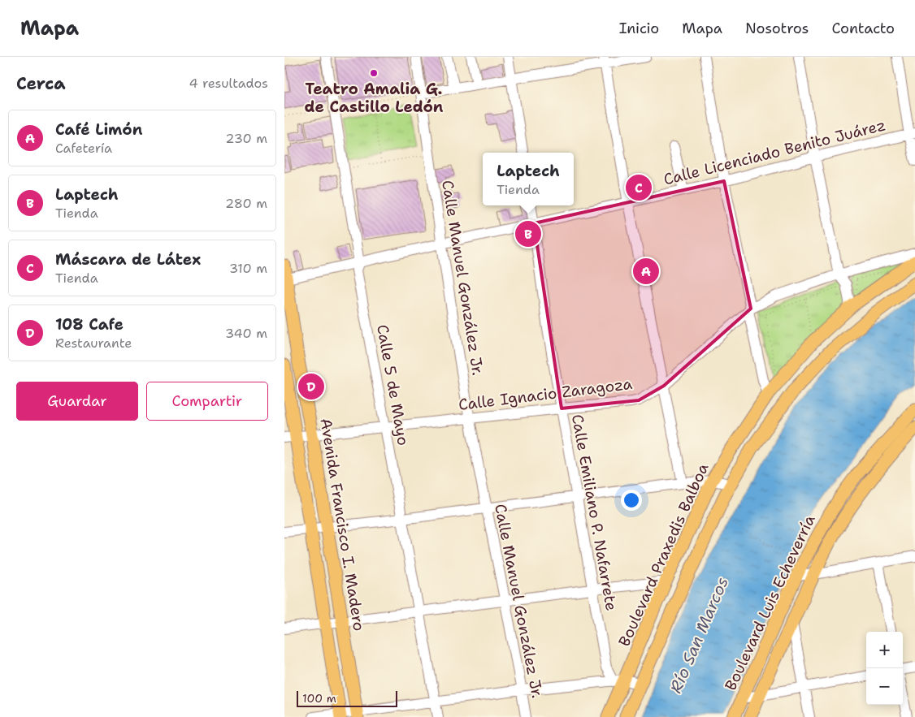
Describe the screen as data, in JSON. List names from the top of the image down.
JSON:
{
  "streets": {
    "main road": ["Avenida Francisco I. Madero", "Boulevard Praxedis Balboa", "Boulevard Luis Echeverría"],
    "street": [
      "Calle Licenciado Benito Juárez",
      "Calle Manuel González Jr.",
      "Calle 5 de Mayo",
      "Calle Ignacio Zaragoza",
      "Calle Emiliano P. Nafarrete"
    ]
  },
  "crossings": [
    ["Calle Licenciado Benito Juárez", "Calle Manuel González Jr."],
    ["Calle Licenciado Benito Juárez", "Calle 5 de Mayo"],
    ["Calle Licenciado Benito Juárez", "Calle Emiliano P. Nafarrete"],
    ["Calle Licenciado Benito Juárez", "Avenida Francisco I. Madero"],
    ["Calle Manuel González Jr.", "Calle Ignacio Zaragoza"],
    ["Calle 5 de Mayo", "Calle Ignacio Zaragoza"],
    ["Calle Ignacio Zaragoza", "Calle Emiliano P. Nafarrete"],
    ["Calle Ignacio Zaragoza", "Avenida Francisco I. Madero"],
    ["Calle Emiliano P. Nafarrete", "Boulevard Praxedis Balboa"]
  ],
  "water": ["Río San Marcos"],
  "places": ["Teatro Amalia G. de Castillo Ledón"],
  "scale_bar": "100 m",
  "page": {
    "header": "Mapa",
    "nav": [
      "Inicio",
      "Mapa",
      "Nosotros",
      "Contacto"
    ],
    "heading": ["Cerca", "4 resultados"],
    "list": [
      {
        "mark": "A",
        "name": "Café Limón",
        "note": "Cafetería",
        "value": "230 m"
      },
      {
        "mark": "B",
        "name": "Laptech",
        "note": "Tienda",
        "value": "280 m"
      },
      {
        "mark": "C",
        "name": "Máscara de Látex",
        "note": "Tienda",
        "value": "310 m"
      },
      {
        "mark": "D",
        "name": "108 Cafe",
        "note": "Restaurante",
        "value": "340 m"
      }
    ],
    "popup": ["Laptech", "Tienda"],
    "pins": [
      "C",
      "B",
      "A",
      "D"
    ],
    "buttons": ["Guardar", "Compartir"],
    "map_buttons": ["+", "−"],
    "scale": "100 m"
  }
}
